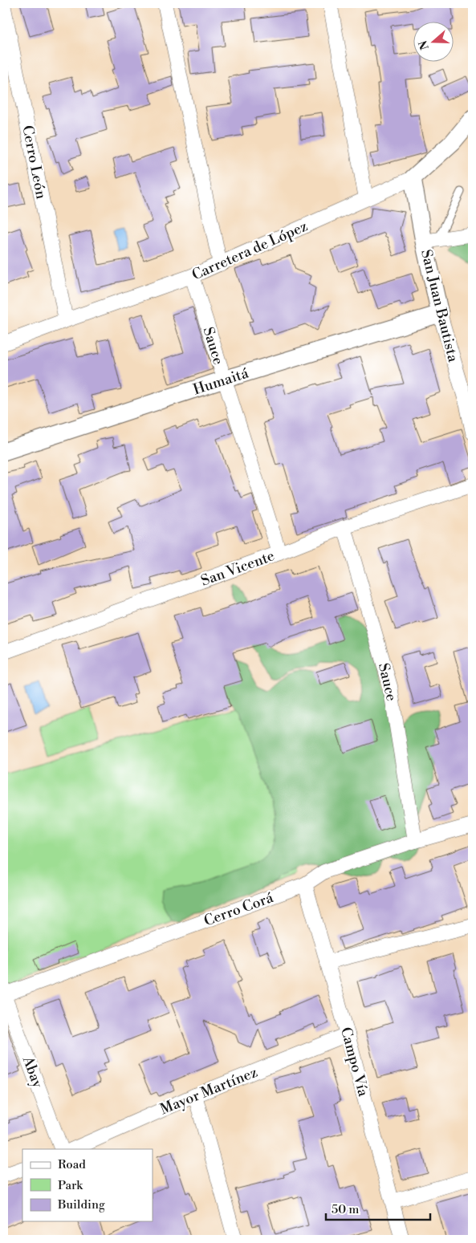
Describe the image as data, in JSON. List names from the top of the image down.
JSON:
{
  "streets": {
    "street": [
      "Cerro León",
      "Carretera de López",
      "San Juan Bautista",
      "Sauce",
      "Humaitá",
      "San Vicente",
      "Cerro Corá",
      "Campo Vía",
      "Abay",
      "Mayor Martínez"
    ]
  },
  "crossings": [
    ["Cerro León", "Carretera de López"],
    ["Carretera de López", "San Juan Bautista"],
    ["Carretera de López", "Sauce"],
    ["San Juan Bautista", "Humaitá"],
    ["Sauce", "Humaitá"],
    ["Sauce", "San Vicente"],
    ["Sauce", "Cerro Corá"],
    ["Cerro Corá", "Campo Vía"],
    ["Cerro Corá", "Abay"],
    ["Campo Vía", "Mayor Martínez"]
  ],
  "legend": ["Road", "Park", "Building"],
  "scale_bar": "50 m",
  "north": "left"
}
